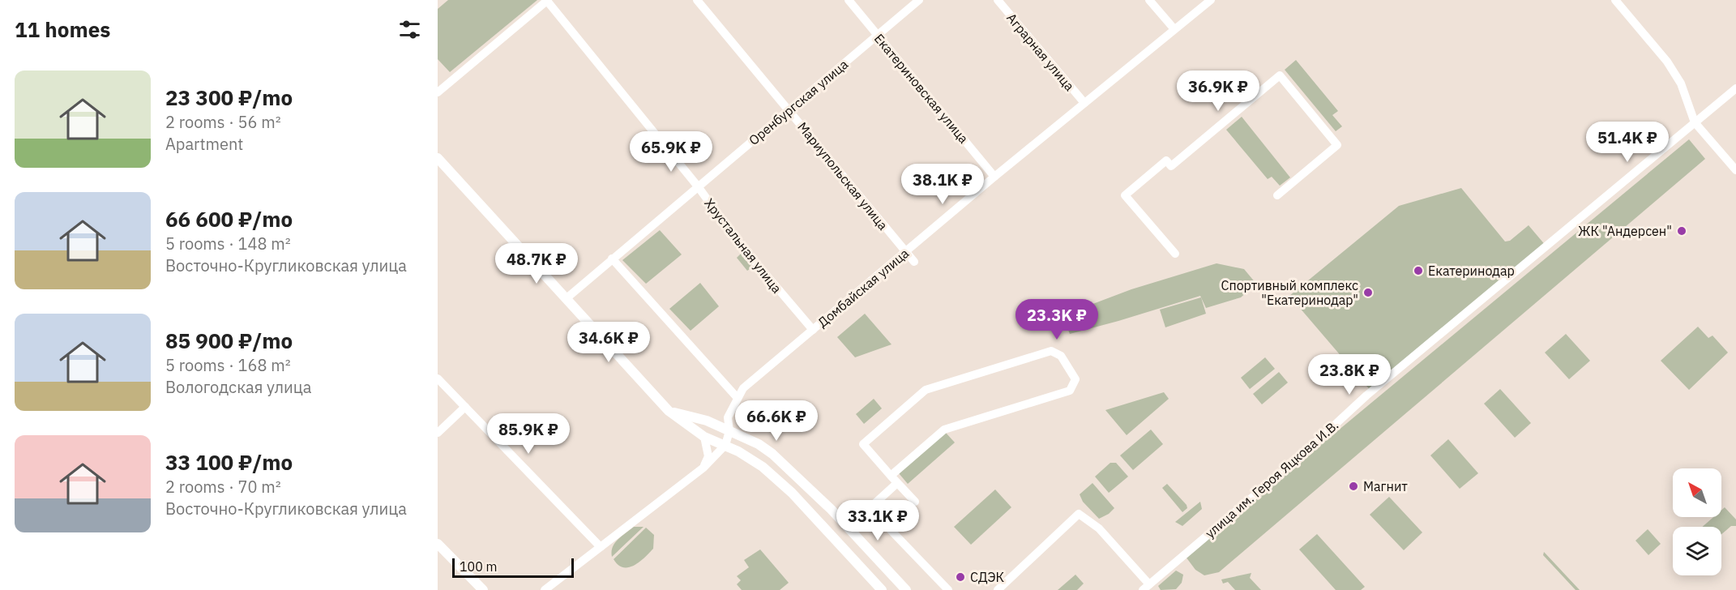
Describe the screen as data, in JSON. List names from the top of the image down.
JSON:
{
  "streets": {
    "street": [
      "Аграрная улица",
      "Екатериновская улица",
      "Оренбургская улица",
      "Мариупольская улица",
      "Хрустальная улица",
      "Домбайская улица",
      "улица им. Героя Яцкова И.В."
    ]
  },
  "crossings": [
    ["Аграрная улица", "Домбайская улица"],
    ["Екатериновская улица", "Оренбургская улица"],
    ["Екатериновская улица", "Домбайская улица"],
    ["Оренбургская улица", "Мариупольская улица"],
    ["Оренбургская улица", "Хрустальная улица"],
    ["Мариупольская улица", "Домбайская улица"],
    ["Хрустальная улица", "Домбайская улица"]
  ],
  "places": [
    "ЖК \"Андерсен\"",
    "Екатеринодар",
    "Спортивный комплекс \"Екатеринодар\"",
    "Магнит",
    "СДЭК"
  ],
  "scale_bar": "100 m",
  "north": "top left",
  "page": {
    "heading": "11 homes",
    "list": [
      {
        "name": "23 300 ₽/mo",
        "note": "2 rooms · 56 m² · Apartment"
      },
      {
        "name": "66 600 ₽/mo",
        "note": "5 rooms · 148 m² · Восточно-Кругликовская улица"
      },
      {
        "name": "85 900 ₽/mo",
        "note": "5 rooms · 168 m² · Вологодская улица"
      },
      {
        "name": "33 100 ₽/mo",
        "note": "2 rooms · 70 m² · Восточно-Кругликовская улица"
      }
    ],
    "price": [
      "36.9K ₽",
      "51.4K ₽",
      "65.9K ₽",
      "38.1K ₽",
      "48.7K ₽",
      "23.3K ₽",
      "34.6K ₽",
      "23.8K ₽",
      "66.6K ₽",
      "85.9K ₽",
      "33.1K ₽"
    ],
    "scale": "100 m"
  }
}
